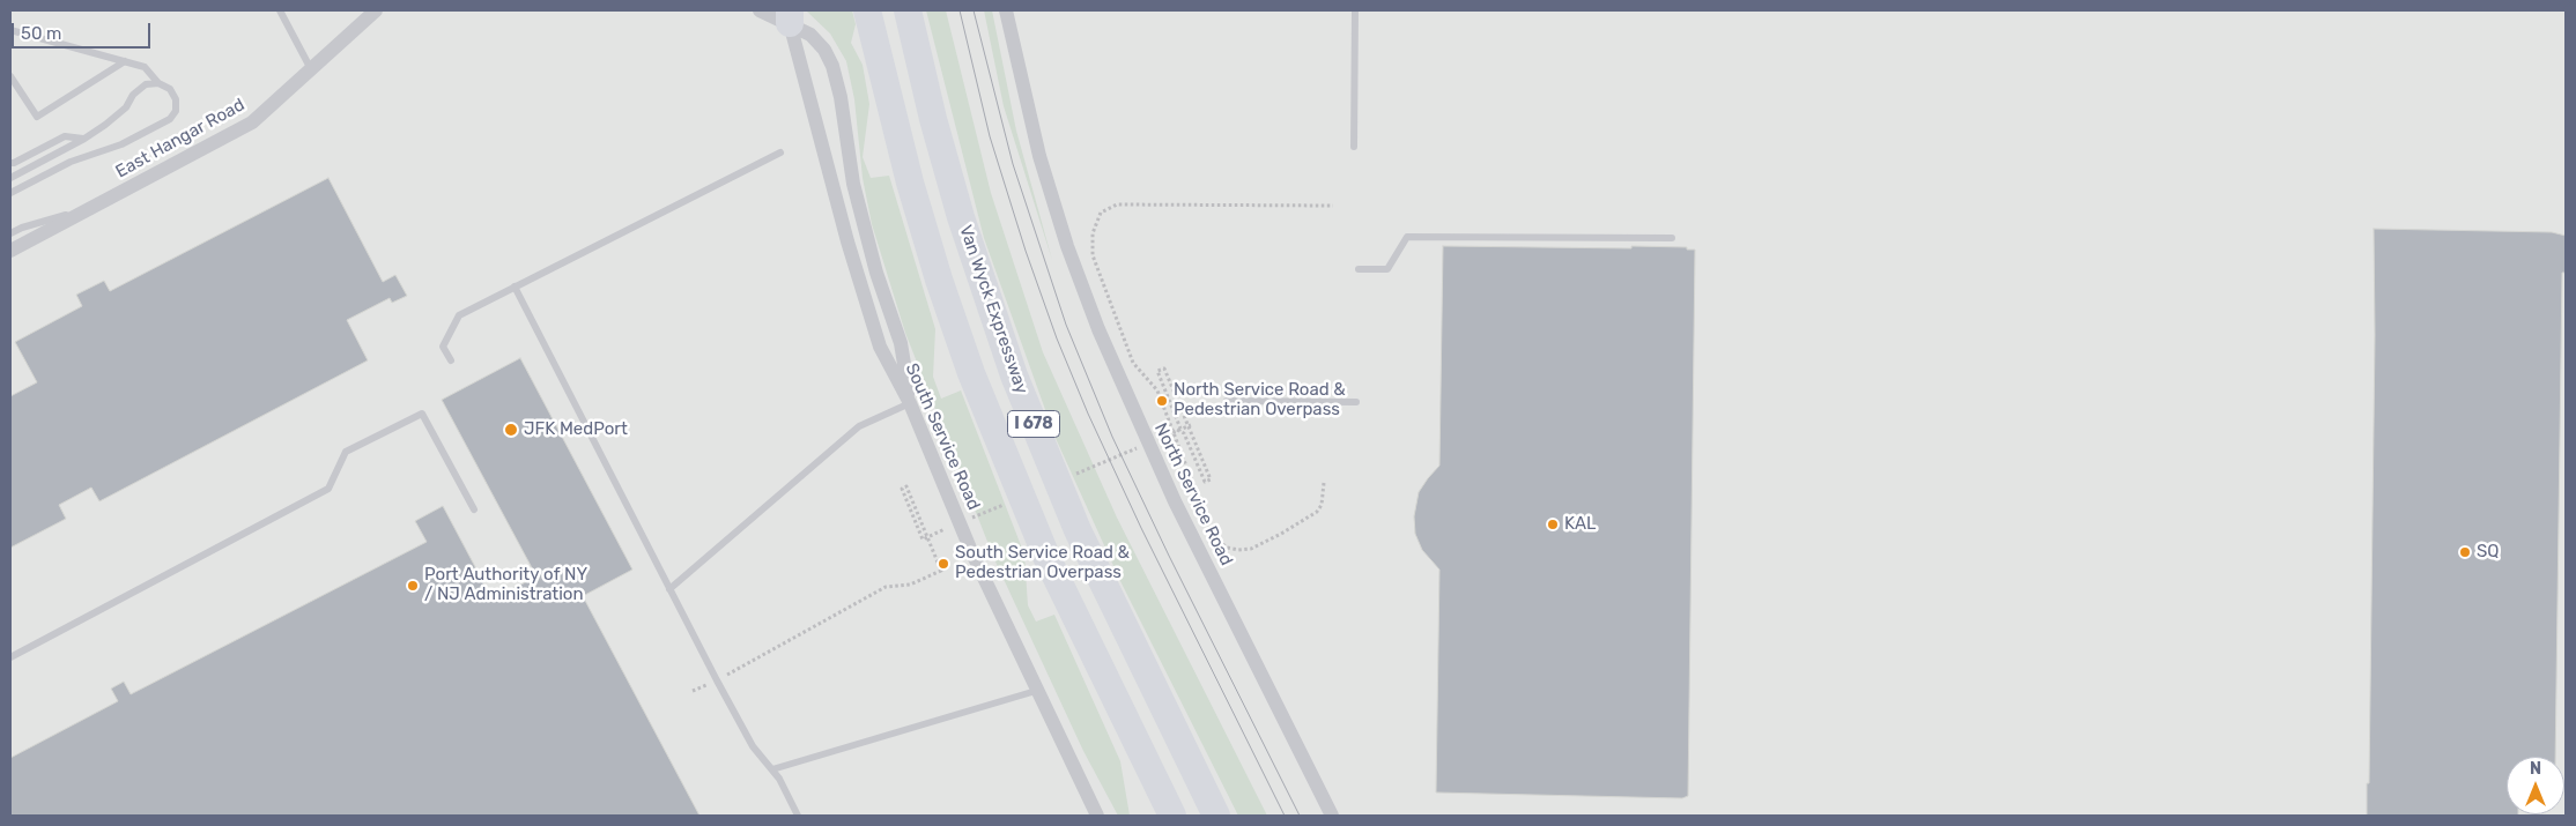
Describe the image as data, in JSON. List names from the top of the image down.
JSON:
{
  "streets": {
    "highway": ["Van Wyck Expressway", "I 678"],
    "street": ["East Hangar Road", "South Service Road", "North Service Road"]
  },
  "places": [
    "North Service Road & Pedestrian Overpass",
    "JFK MedPort",
    "KAL",
    "SQ",
    "South Service Road & Pedestrian Overpass",
    "Port Authority of NY / NJ Administration"
  ],
  "scale_bar": "50 m",
  "north": "top"
}
